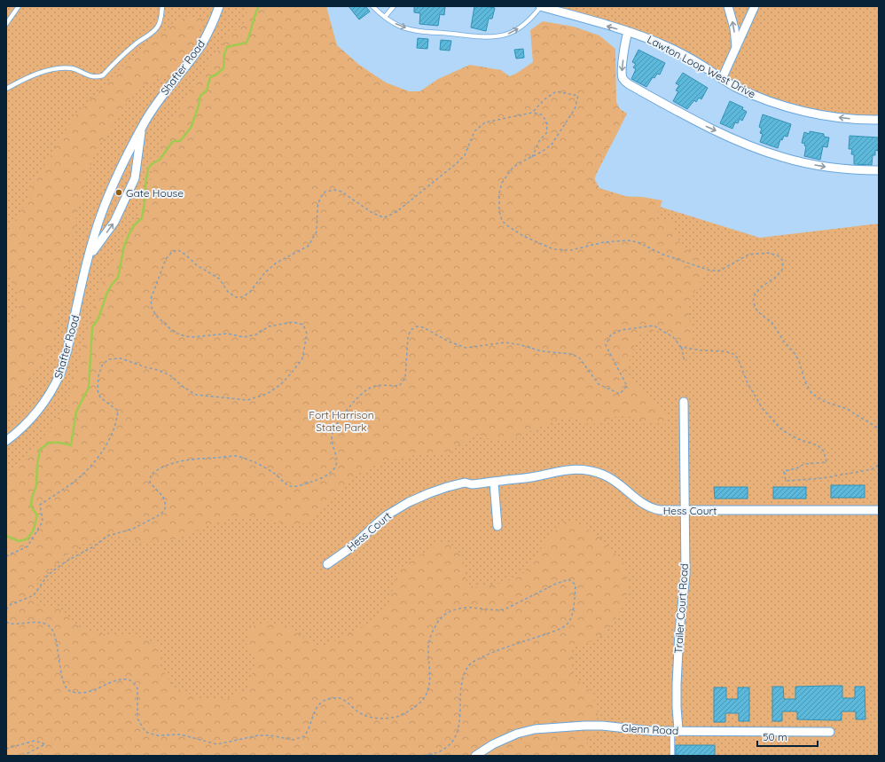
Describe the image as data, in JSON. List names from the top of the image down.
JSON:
{
  "streets": {
    "street": [
      "Lawton Loop West Drive",
      "Shafter Road",
      "Hess Court",
      "Trailer Court Road",
      "Glenn Road"
    ]
  },
  "crossings": [
    ["Hess Court", "Trailer Court Road"],
    ["Trailer Court Road", "Glenn Road"]
  ],
  "one_way": ["Lawton Loop West Drive"],
  "parks": ["Fort Harrison State Park"],
  "places": ["Gate House"],
  "scale_bar": "50 m"
}
